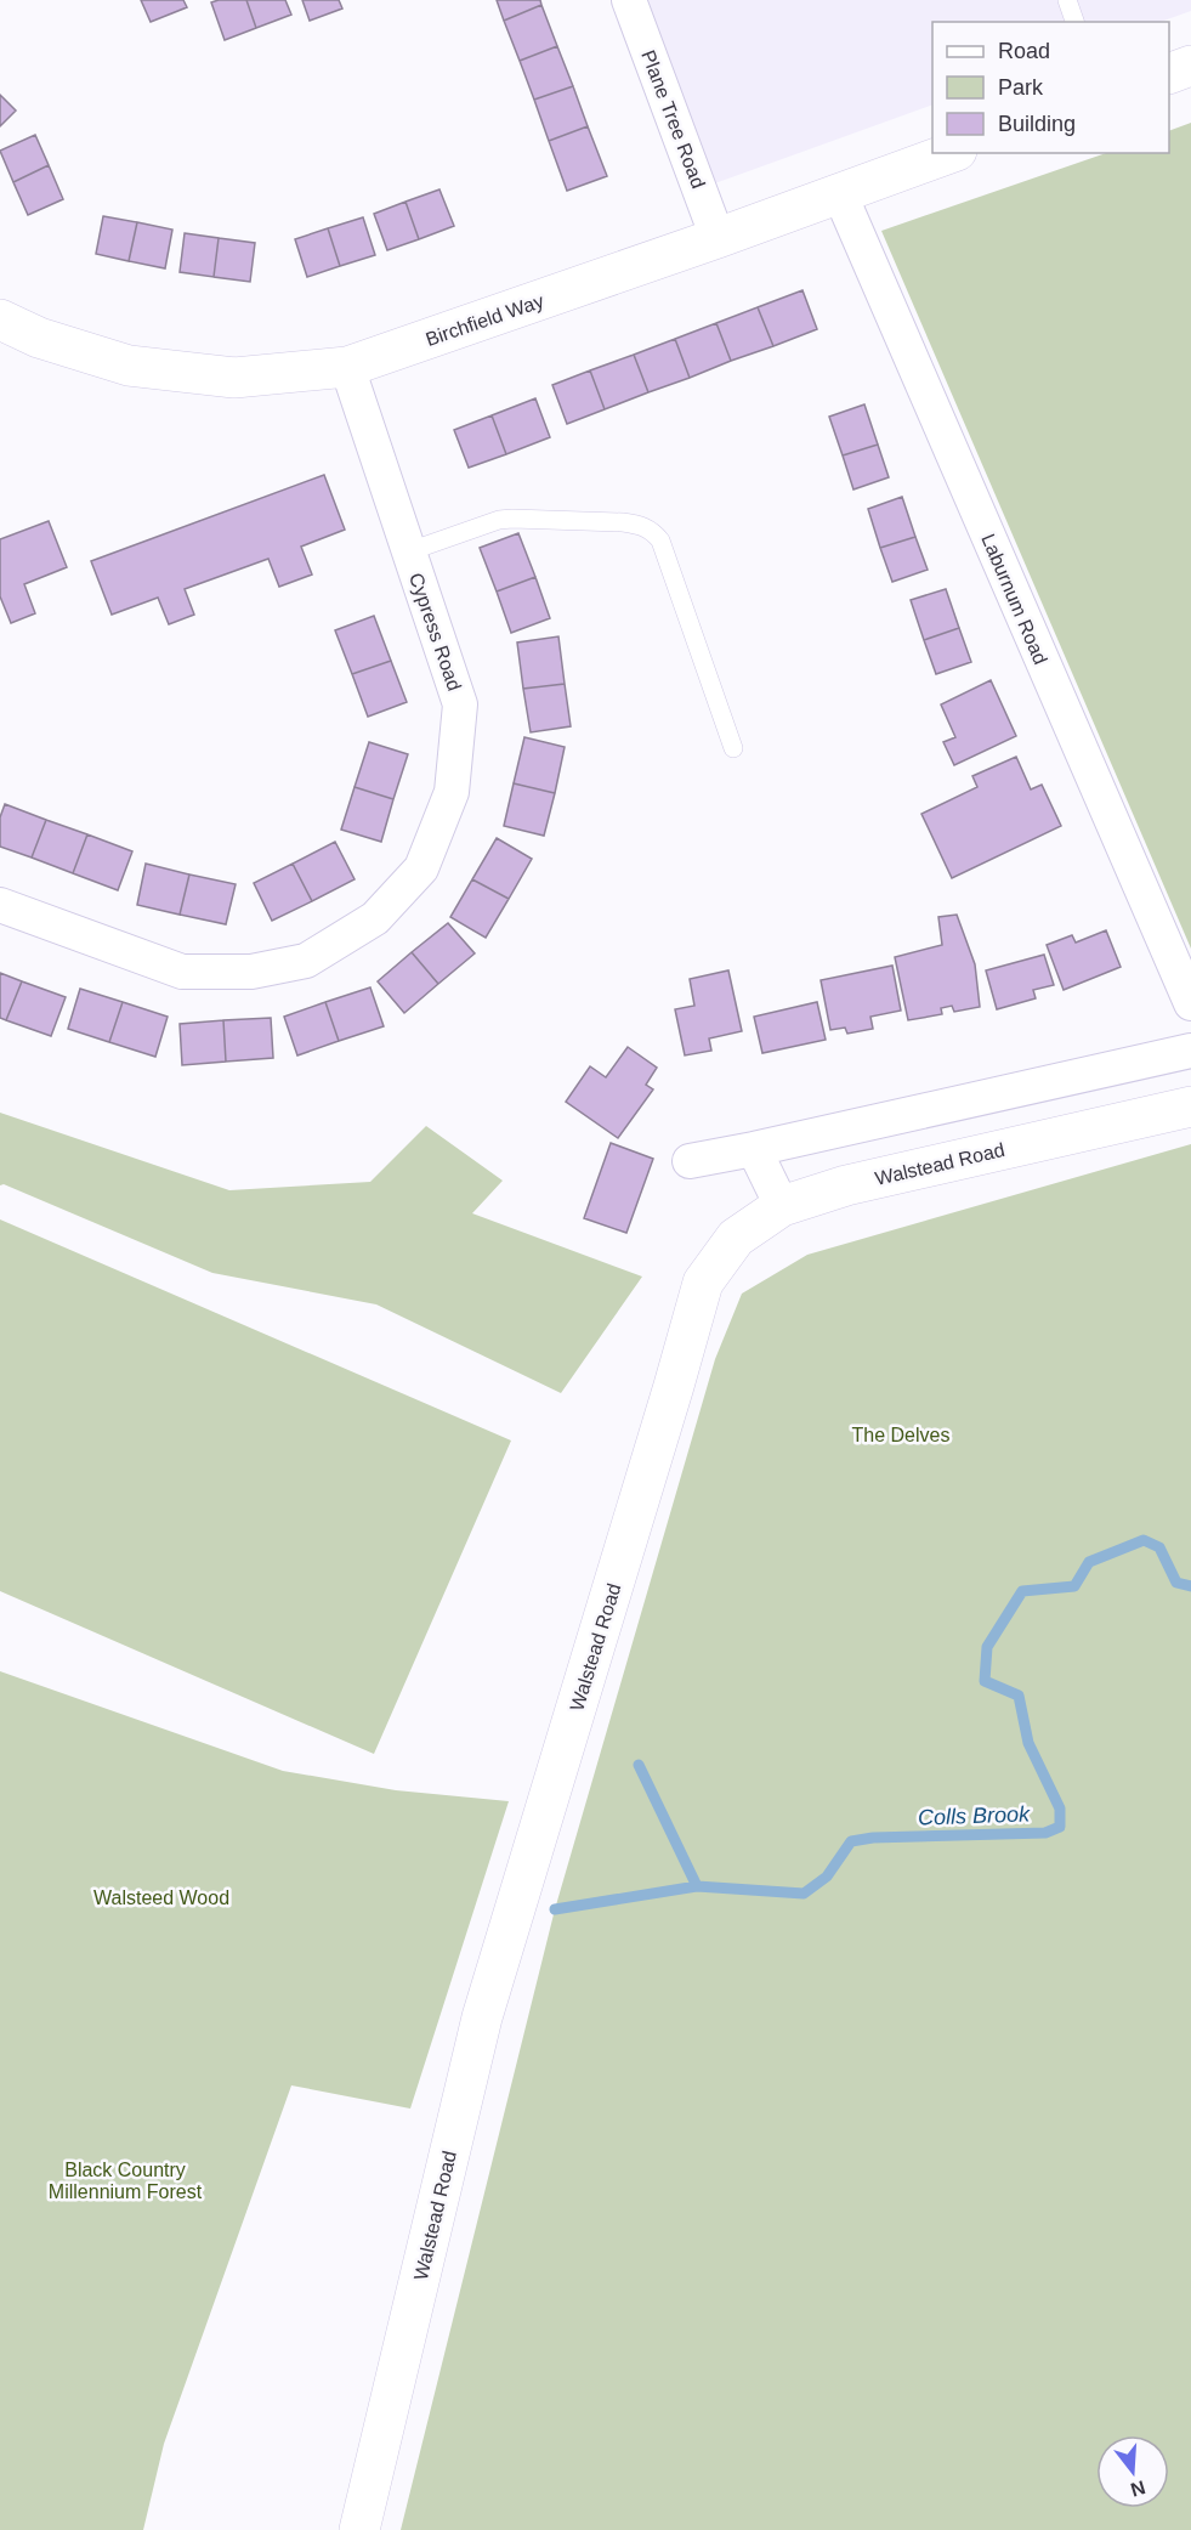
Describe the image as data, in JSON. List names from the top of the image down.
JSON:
{
  "streets": {
    "street": [
      "Plane Tree Road",
      "Birchfield Way",
      "Laburnum Road",
      "Cypress Road",
      "Walstead Road"
    ]
  },
  "crossings": [
    ["Plane Tree Road", "Birchfield Way"],
    ["Birchfield Way", "Laburnum Road"],
    ["Birchfield Way", "Cypress Road"]
  ],
  "water": ["Colls Brook"],
  "parks": ["The Delves", "Walsteed Wood", "Black Country Millennium Forest"],
  "legend": ["Road", "Park", "Building"],
  "north": "bottom"
}
